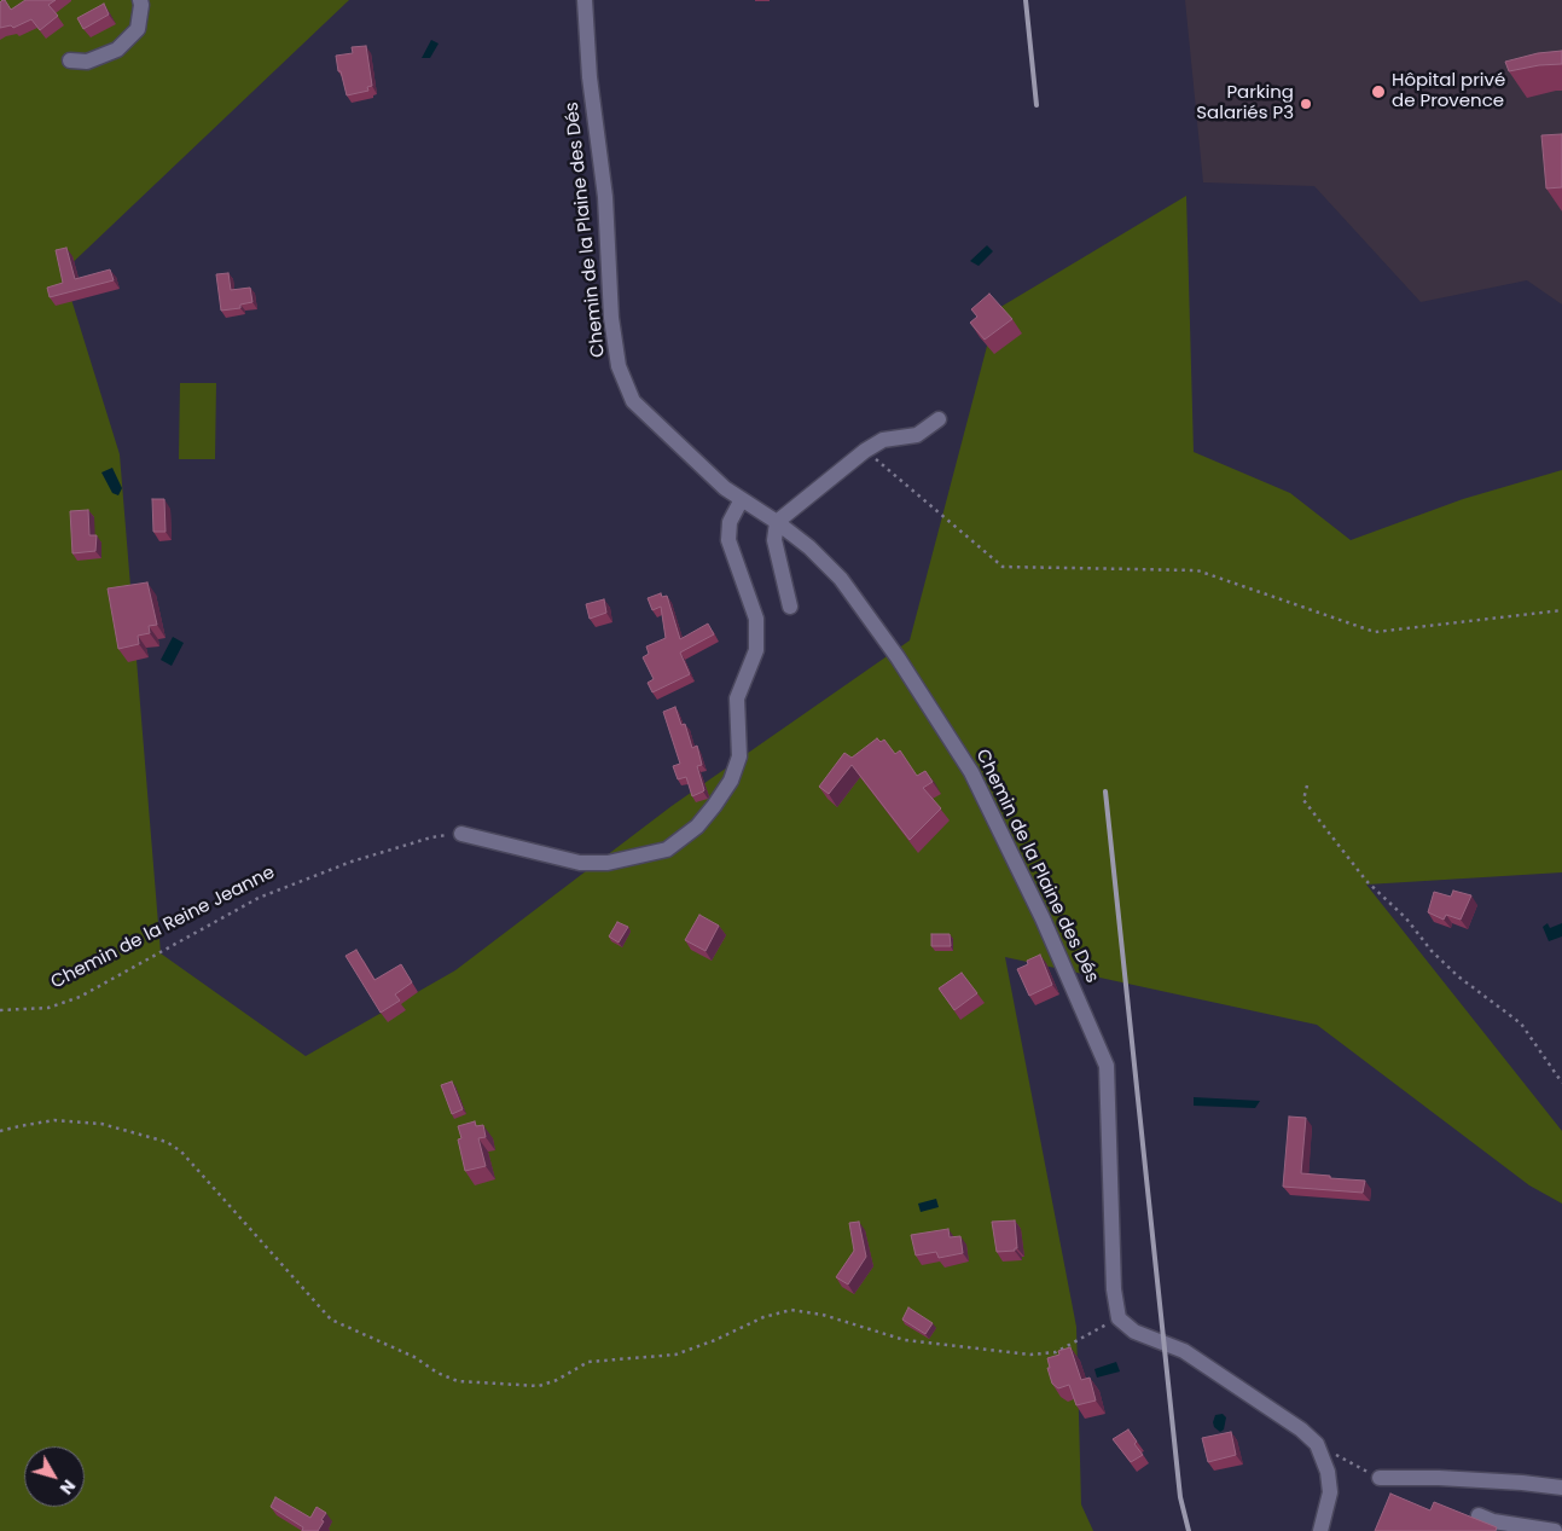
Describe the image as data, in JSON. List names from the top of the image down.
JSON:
{
  "streets": {
    "street": ["Chemin de la Plaine des Dés"],
    "path": ["Chemin de la Reine Jeanne"]
  },
  "places": ["Hôpital privé de Provence", "Parking Salariés P3"],
  "north": "bottom right"
}
